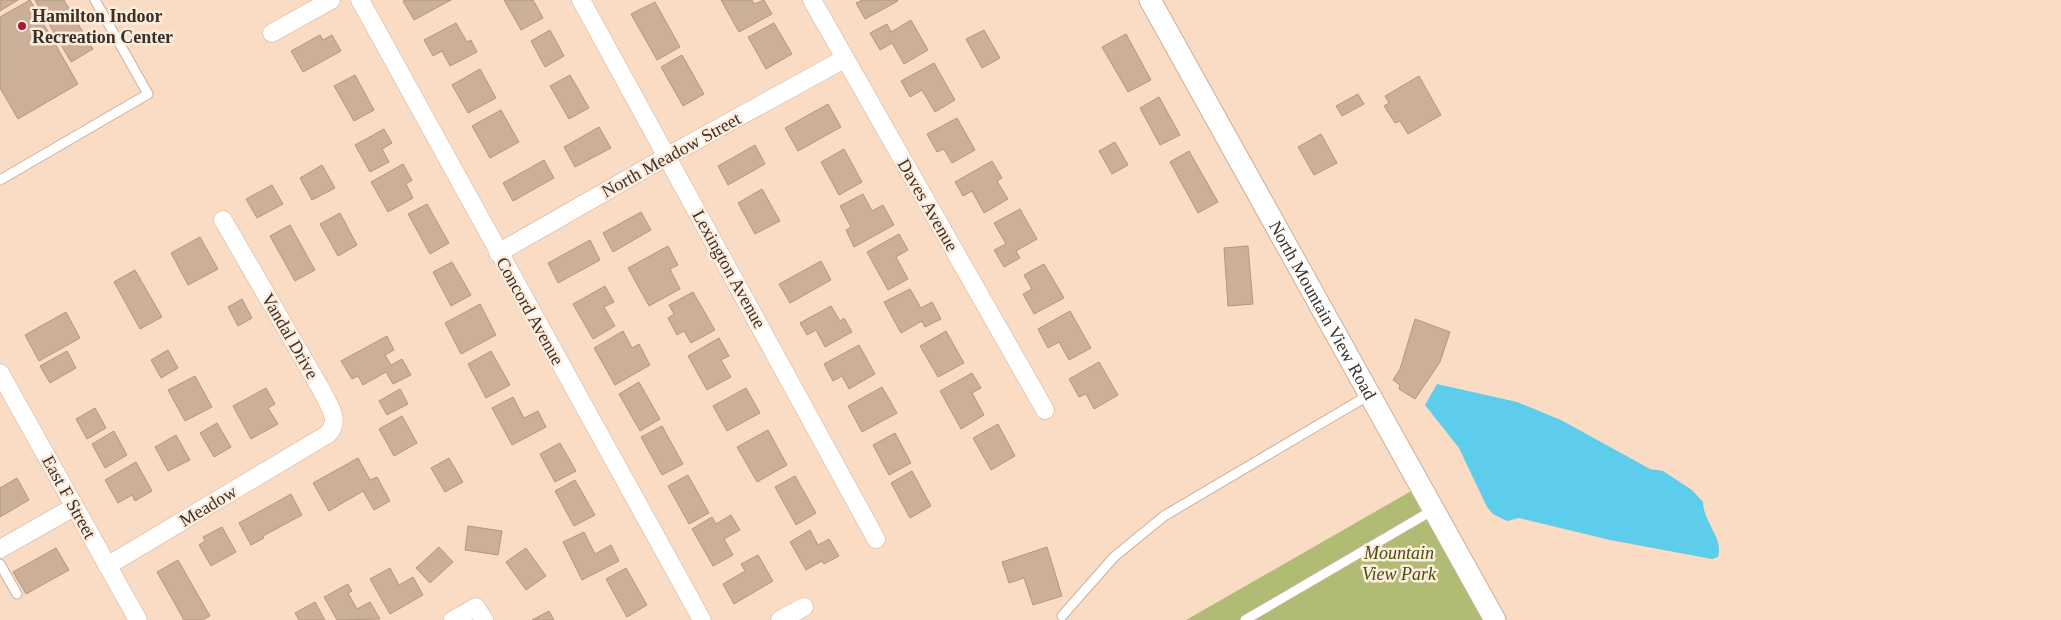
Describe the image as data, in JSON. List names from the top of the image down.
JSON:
{
  "streets": {
    "street": [
      "North Meadow Street",
      "Daves Avenue",
      "Lexington Avenue",
      "North Mountain View Road",
      "Concord Avenue",
      "Vandal Drive",
      "East F Street",
      "Meadow"
    ]
  },
  "crossings": [
    ["North Meadow Street", "Daves Avenue"],
    ["North Meadow Street", "Lexington Avenue"],
    ["North Meadow Street", "Concord Avenue"],
    ["Vandal Drive", "Meadow"],
    ["East F Street", "Meadow"]
  ],
  "parks": ["Mountain View Park"],
  "places": ["Hamilton Indoor Recreation Center"]
}
